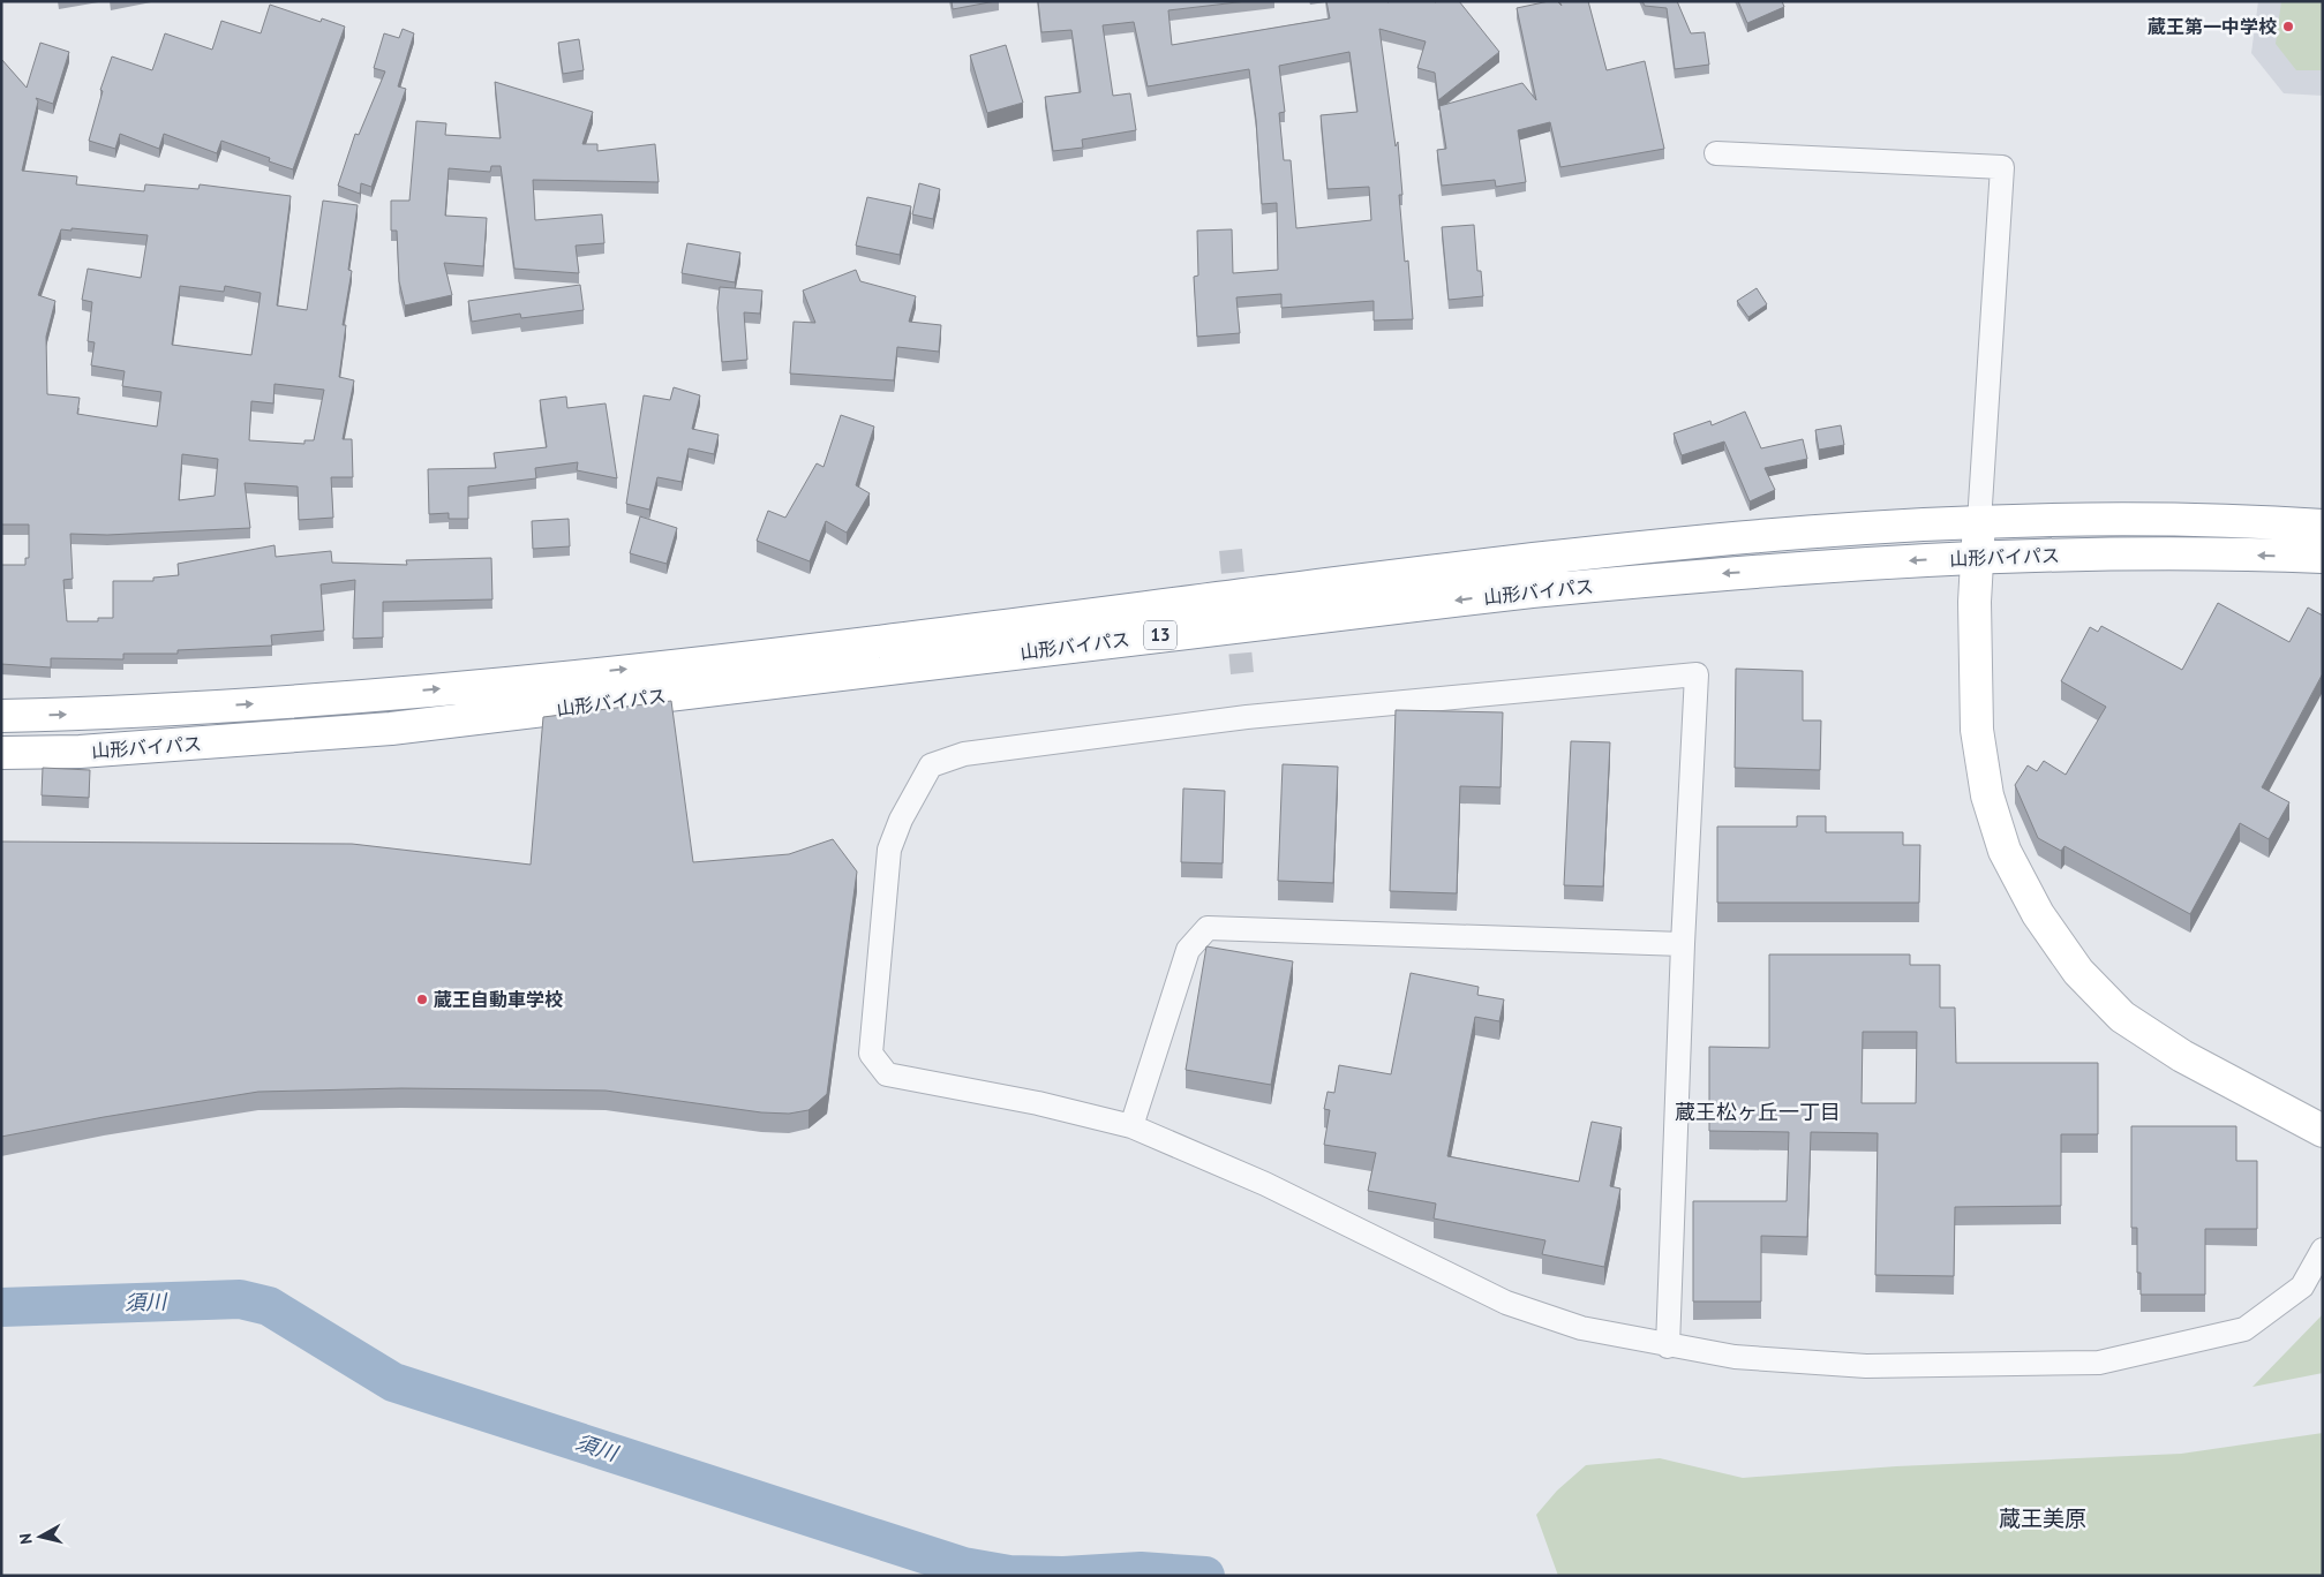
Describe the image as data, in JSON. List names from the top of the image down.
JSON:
{
  "streets": {
    "main road": ["山形バイパス", "13"]
  },
  "districts": ["蔵王松ヶ丘一丁目", "蔵王美原"],
  "water": ["須川"],
  "places": ["蔵王第一中学校", "蔵王自動車学校"],
  "north": "left"
}
